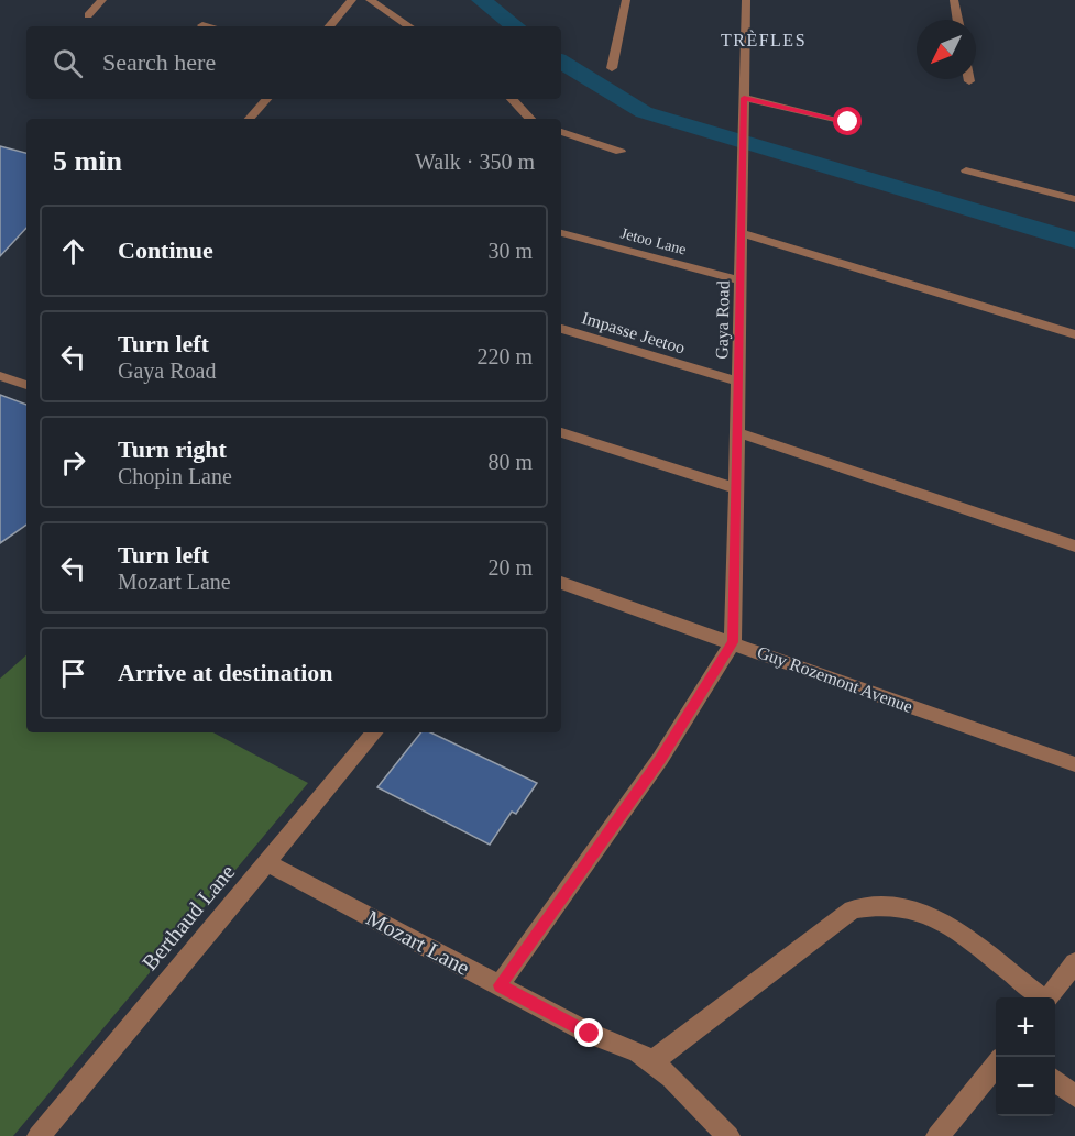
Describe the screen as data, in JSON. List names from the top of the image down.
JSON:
{
  "streets": {
    "street": [
      "Jetoo Lane",
      "Gaya Road",
      "Impasse Jeetoo",
      "Guy Rozemont Avenue",
      "Berthaud Lane",
      "Mozart Lane"
    ]
  },
  "crossings": [
    ["Jetoo Lane", "Gaya Road"],
    ["Gaya Road", "Impasse Jeetoo"],
    ["Gaya Road", "Guy Rozemont Avenue"],
    ["Berthaud Lane", "Mozart Lane"]
  ],
  "districts": ["TRÈFLES"],
  "north": "bottom left",
  "page": {
    "search": "Search here",
    "heading": ["5 min", "Walk · 350 m"],
    "list": [
      ["Continue", "30 m"],
      ["Turn left", "Gaya Road", "220 m"],
      ["Turn right", "Chopin Lane", "80 m"],
      ["Turn left", "Mozart Lane", "20 m"],
      "Arrive at destination"
    ],
    "map_buttons": ["+", "−"]
  }
}
